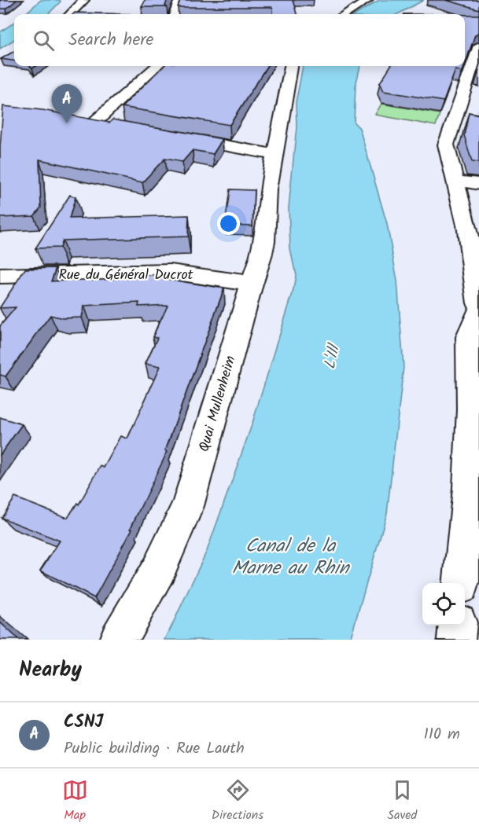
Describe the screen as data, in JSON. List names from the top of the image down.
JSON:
{
  "streets": {
    "street": ["Rue du Général Ducrot", "Quai Mullenheim"]
  },
  "crossings": [
    ["Rue du Général Ducrot", "Quai Mullenheim"]
  ],
  "water": ["L'Ill", "Canal de la Marne au Rhin"],
  "page": {
    "search": "Search here",
    "pins": "A",
    "heading": "Nearby",
    "list": [
      {
        "mark": "A",
        "name": "CSNJ",
        "note": "Public building · Rue Lauth",
        "value": "110 m"
      }
    ],
    "nav": ["Map", "Directions", "Saved"]
  }
}
